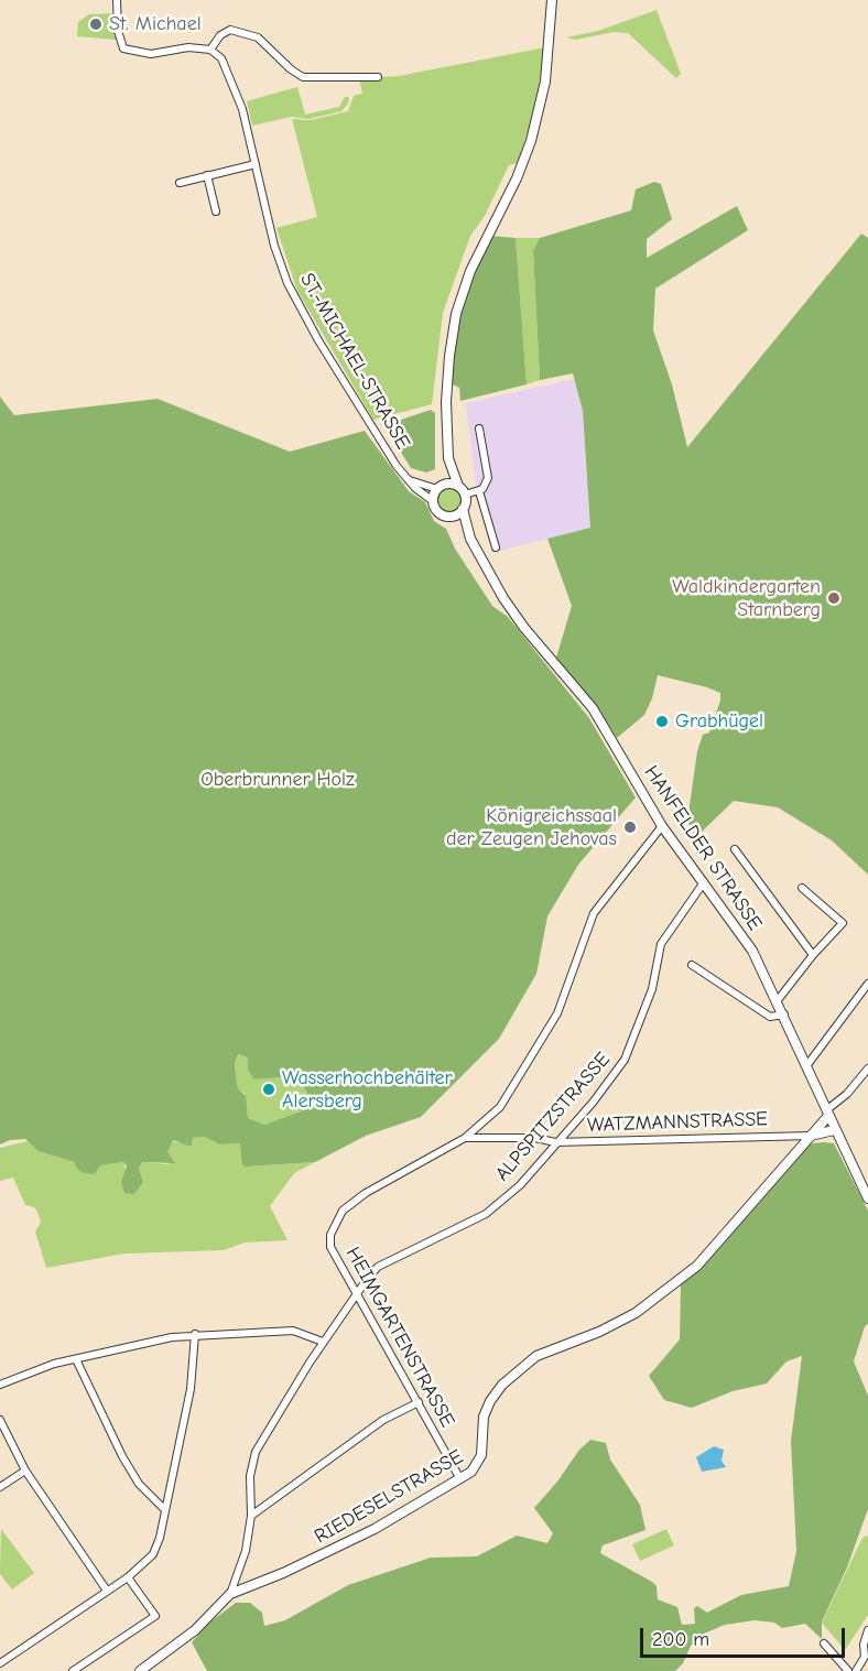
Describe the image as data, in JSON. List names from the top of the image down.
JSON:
{
  "streets": {
    "street": [
      "ST.-MICHAEL-STRASSE",
      "HANFELDER STRASSE",
      "ALPSPITZSTRASSE",
      "WATZMANNSTRASSE",
      "HEIMGARTENSTRASSE",
      "RIEDESELSTRASSE"
    ]
  },
  "crossings": [
    ["ST.-MICHAEL-STRASSE", "HANFELDER STRASSE"],
    ["HANFELDER STRASSE", "ALPSPITZSTRASSE"],
    ["HANFELDER STRASSE", "HEIMGARTENSTRASSE"],
    ["HANFELDER STRASSE", "RIEDESELSTRASSE"],
    ["ALPSPITZSTRASSE", "WATZMANNSTRASSE"],
    ["ALPSPITZSTRASSE", "HEIMGARTENSTRASSE"],
    ["ALPSPITZSTRASSE", "RIEDESELSTRASSE"],
    ["WATZMANNSTRASSE", "HEIMGARTENSTRASSE"],
    ["WATZMANNSTRASSE", "RIEDESELSTRASSE"],
    ["HEIMGARTENSTRASSE", "RIEDESELSTRASSE"]
  ],
  "parks": ["Oberbrunner Holz"],
  "places": [
    "St. Michael",
    "Waldkindergarten Starnberg",
    "Grabhügel",
    "Königreichssaal der Zeugen Jehovas",
    "Wasserhochbehälter Alersberg"
  ],
  "scale_bar": "200 m"
}
